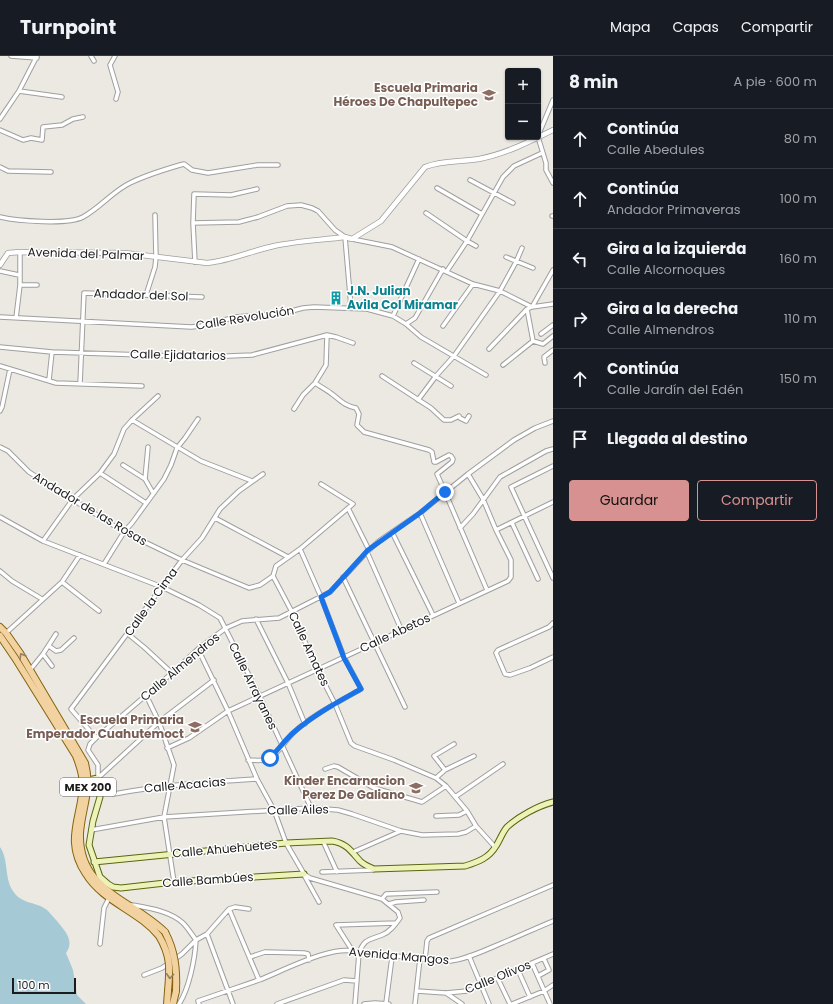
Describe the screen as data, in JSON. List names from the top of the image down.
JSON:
{
  "streets": {
    "main road": ["MEX 200", "Calle Ahuehuetes", "Calle Bambúes"],
    "street": [
      "Avenida del Palmar",
      "Andador del Sol",
      "Calle Revolución",
      "Calle Ejidatarios",
      "Andador de las Rosas",
      "Calle la Cima",
      "Calle Abetos",
      "Calle Amates",
      "Calle Almendros",
      "Calle Arrayanes",
      "Calle Acacias",
      "Calle Ailes",
      "Avenida Mangos",
      "Calle Olivos"
    ]
  },
  "crossings": [
    ["Andador del Sol", "Calle Revolución"],
    ["Andador de las Rosas", "Calle la Cima"],
    ["Andador de las Rosas", "Calle Amates"],
    ["Calle la Cima", "Calle Almendros"],
    ["Calle la Cima", "Calle Arrayanes"],
    ["Calle Abetos", "Calle Amates"],
    ["Calle Abetos", "Calle Arrayanes"],
    ["Calle Amates", "Calle Almendros"],
    ["Calle Amates", "Calle Ailes"],
    ["Calle Almendros", "Calle Arrayanes"],
    ["Calle Arrayanes", "Calle Ailes"],
    ["Calle Ahuehuetes", "Calle Bambúes"]
  ],
  "places": {
    "school or university": ["Escuela Primaria Héroes De Chapultepec", "Escuela Primaria Emperador Cuahutemoct", "Kinder Encarnacion Perez De Galiano"],
    "building": ["J.N. Julian Avila Col Miramar"]
  },
  "scale_bar": "100 m",
  "page": {
    "header": "Turnpoint",
    "nav": ["Mapa", "Capas", "Compartir"],
    "heading": ["8 min", "A pie · 600 m"],
    "map_buttons": ["+", "−"],
    "list": [
      ["Continúa", "Calle Abedules", "80 m"],
      ["Continúa", "Andador Primaveras", "100 m"],
      ["Gira a la izquierda", "Calle Alcornoques", "160 m"],
      ["Gira a la derecha", "Calle Almendros", "110 m"],
      ["Continúa", "Calle Jardín del Edén", "150 m"],
      "Llegada al destino"
    ],
    "buttons": ["Guardar", "Compartir"],
    "scale": "100 m"
  }
}
